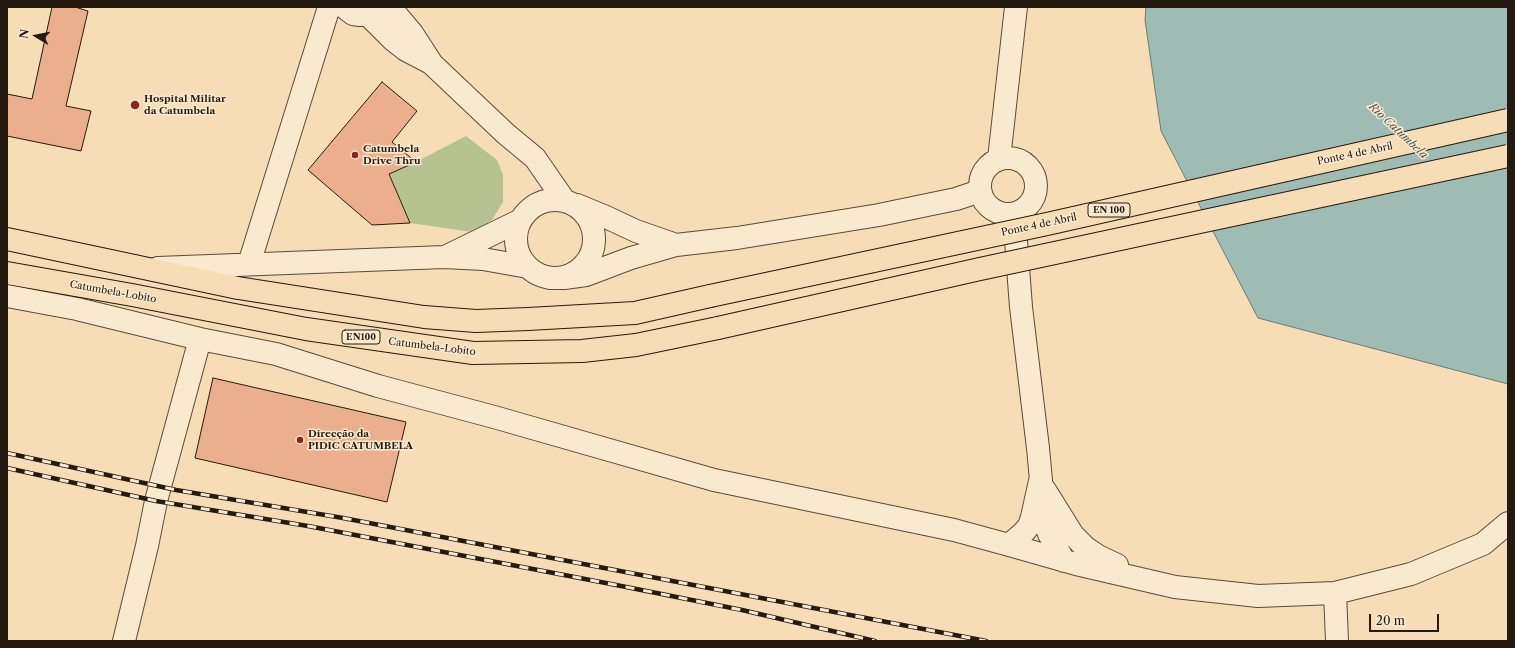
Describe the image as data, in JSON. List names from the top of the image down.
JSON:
{
  "streets": {
    "highway": [
      "Ponte 4 de Abril",
      "EN 100",
      "Catumbela-Lobito",
      "EN100"
    ]
  },
  "water": ["Rio Catumbela"],
  "places": ["Hospital Militar da Catumbela", "Catumbela Drive Thru", "Direcção da PIDIC CATUMBELA"],
  "scale_bar": "20 m",
  "north": "left"
}
